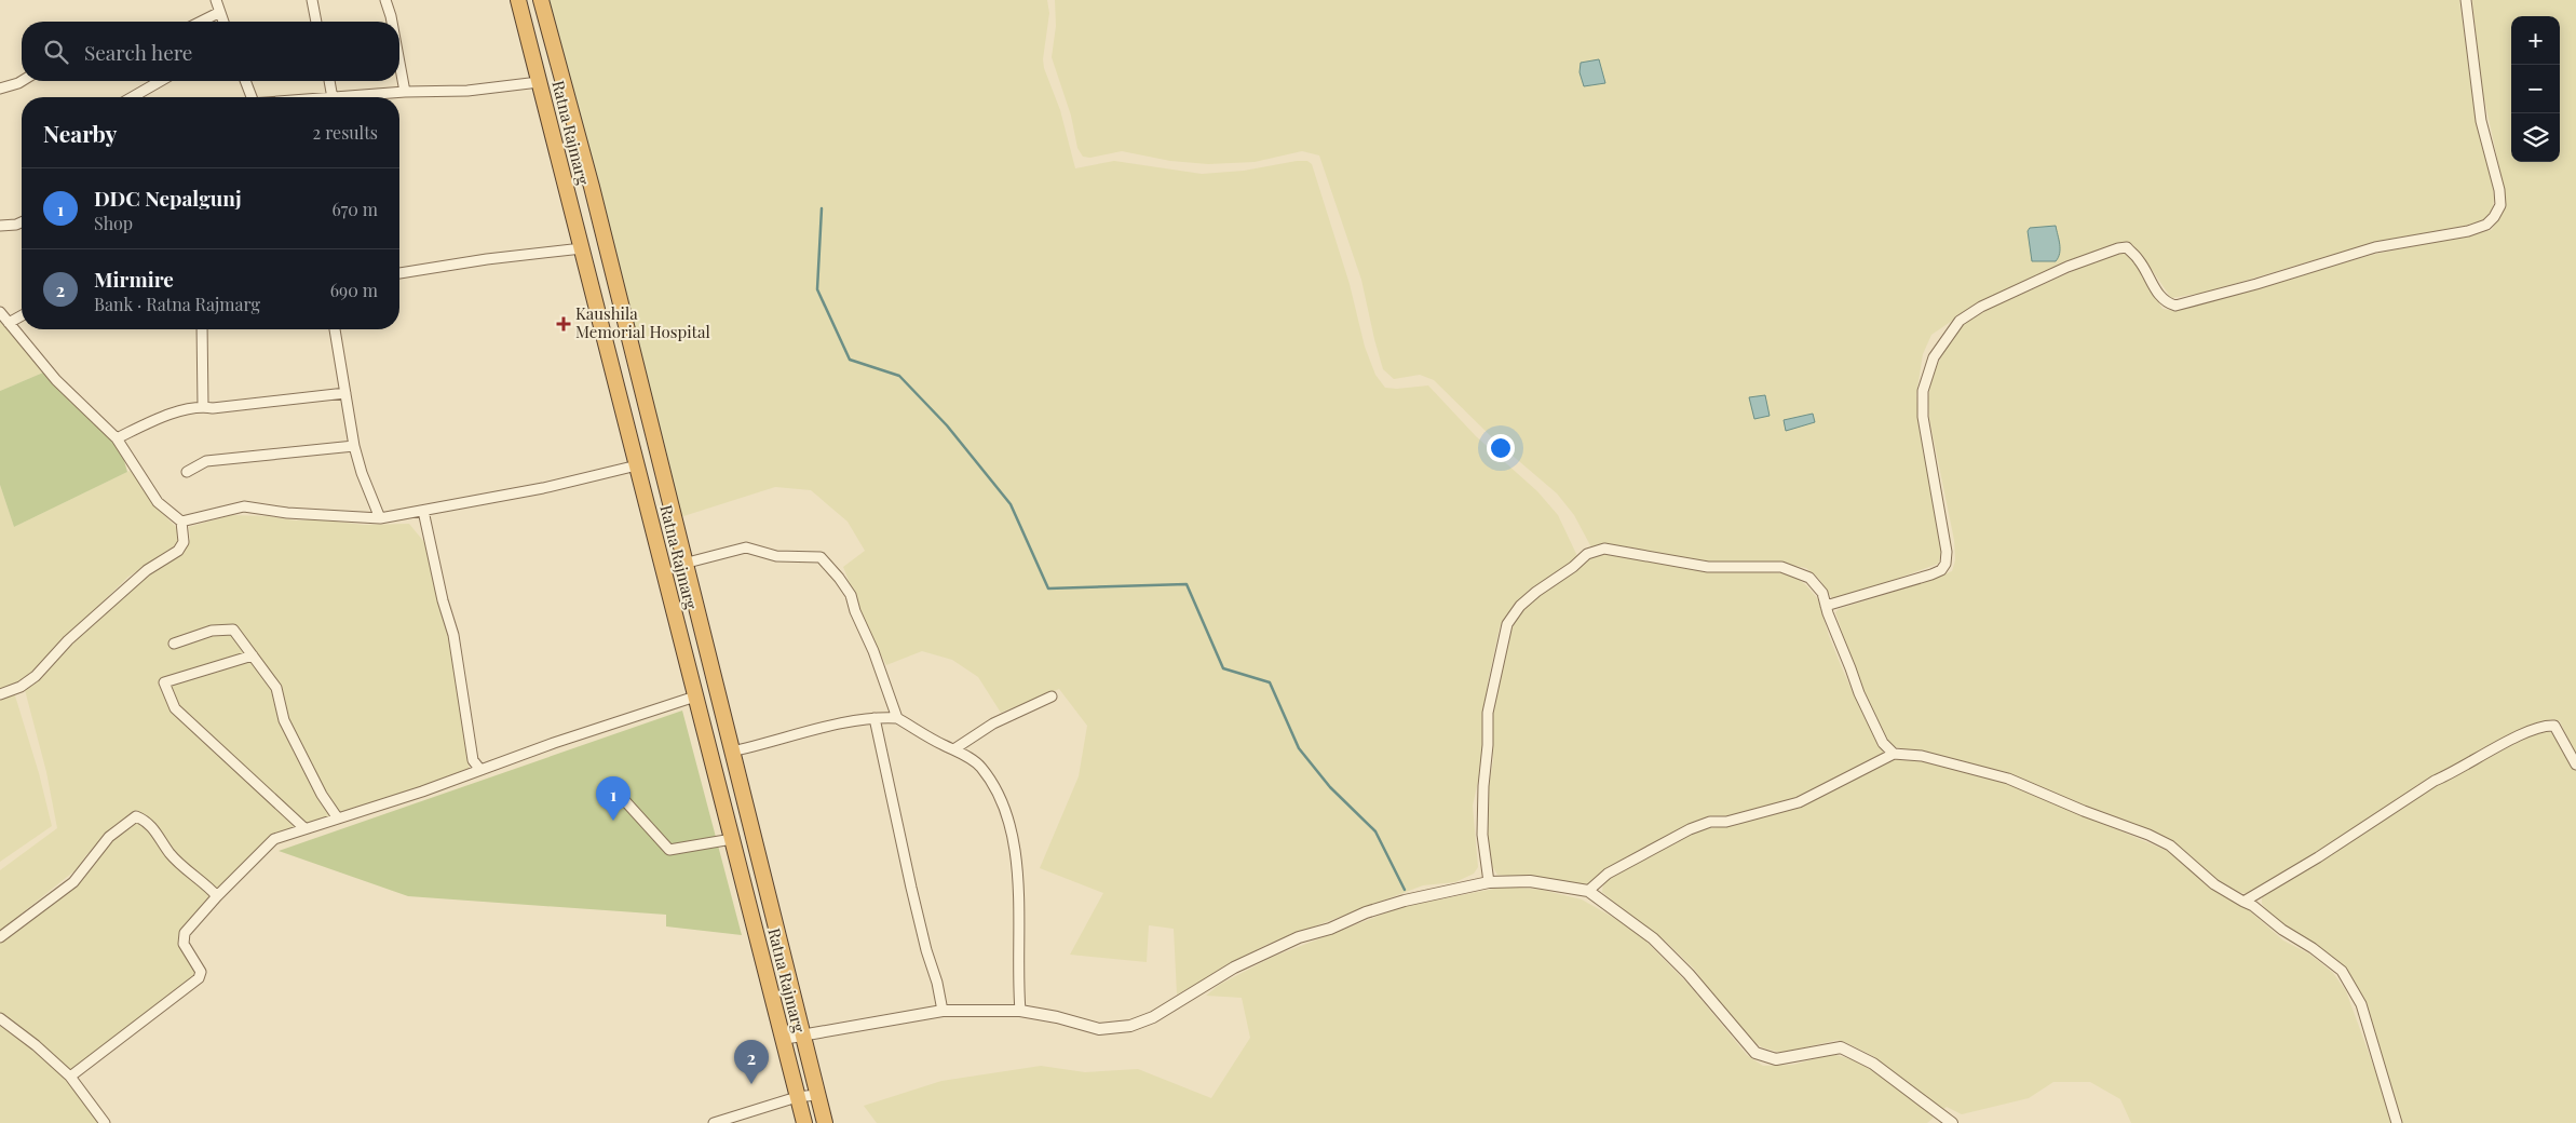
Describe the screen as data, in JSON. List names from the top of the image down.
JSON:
{
  "streets": {
    "highway": ["Ratna Rajmarg"]
  },
  "places": {
    "health": ["Kaushila Memorial Hospital"]
  },
  "page": {
    "map_buttons": ["+", "−"],
    "search": "Search here",
    "heading": ["Nearby", "2 results"],
    "list": [
      {
        "mark": "1",
        "name": "DDC Nepalgunj",
        "note": "Shop",
        "value": "670 m"
      },
      {
        "mark": "2",
        "name": "Mirmire",
        "note": "Bank · Ratna Rajmarg",
        "value": "690 m"
      }
    ],
    "pins": ["1", "2"]
  }
}
